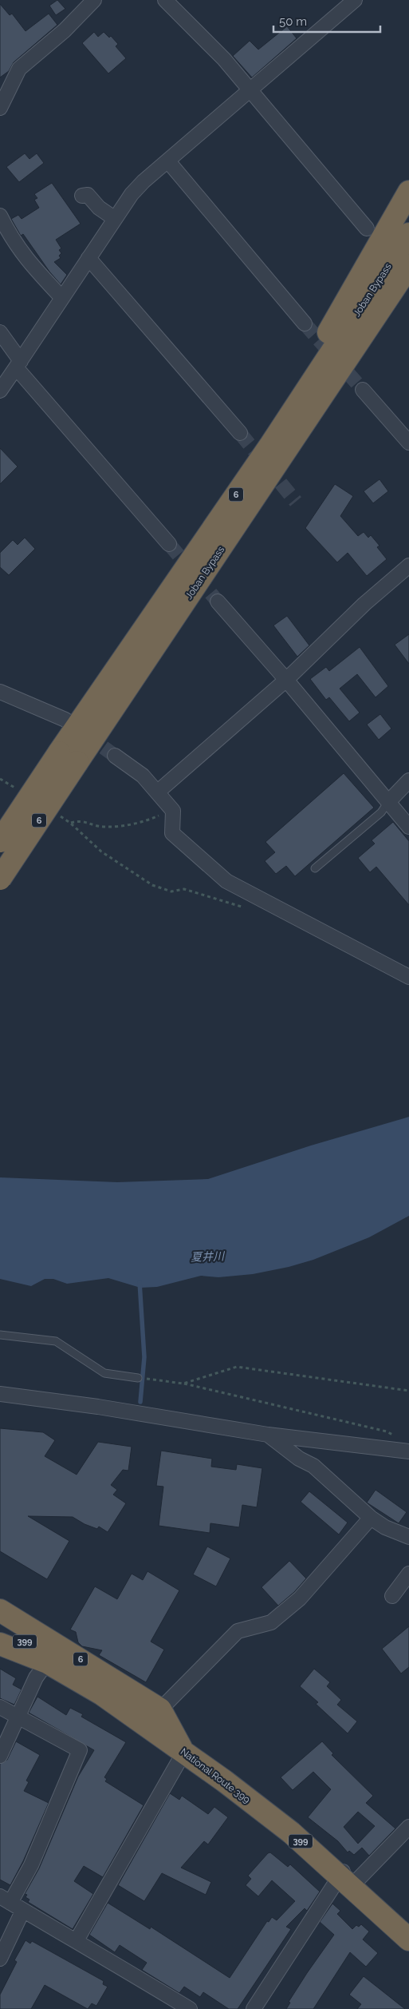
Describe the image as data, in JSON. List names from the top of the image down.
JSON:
{
  "streets": {
    "highway": [
      "Joban Bypass",
      "6",
      "399",
      "National Route 399"
    ]
  },
  "crossings": [
    ["6", "National Route 399"],
    ["399", "National Route 399"]
  ],
  "water": ["夏井川"],
  "scale_bar": "50 m"
}
